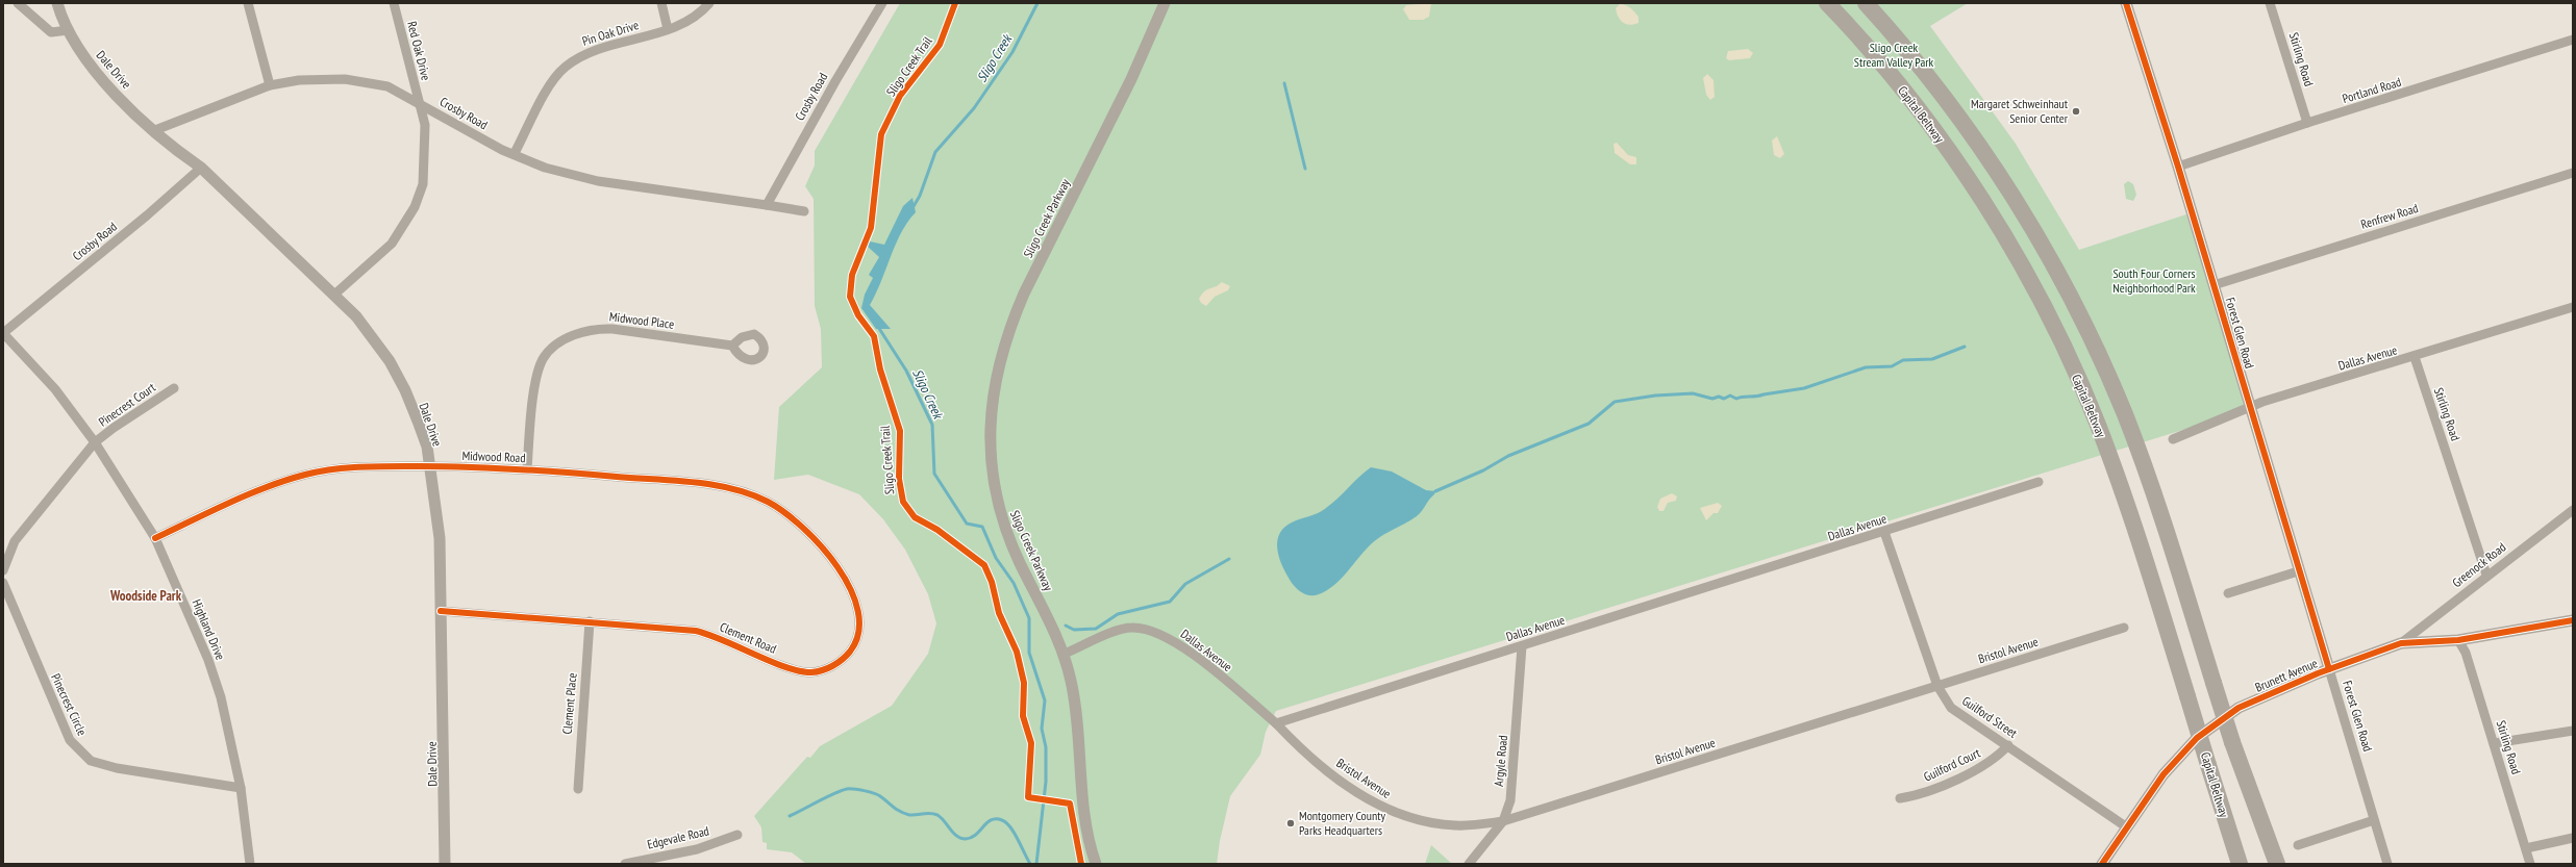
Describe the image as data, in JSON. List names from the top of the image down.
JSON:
{
  "streets": {
    "highway": ["Capital Beltway"],
    "street": [
      "Pin Oak Drive",
      "Red Oak Drive",
      "Stirling Road",
      "Dale Drive",
      "Portland Road",
      "Crosby Road",
      "Renfrew Road",
      "Sligo Creek Parkway",
      "Midwood Place",
      "Forest Glen Road",
      "Dallas Avenue",
      "Pinecrest Court",
      "Midwood Road",
      "Greenock Road",
      "Highland Drive",
      "Clement Road",
      "Bristol Avenue",
      "Brunett Avenue",
      "Clement Place",
      "Pinecrest Circle",
      "Guilford Street",
      "Argyle Road",
      "Guilford Court",
      "Edgevale Road"
    ],
    "cycle path": ["Sligo Creek Trail"]
  },
  "crossings": [
    ["Pin Oak Drive", "Crosby Road"],
    ["Red Oak Drive", "Dale Drive"],
    ["Red Oak Drive", "Crosby Road"],
    ["Stirling Road", "Portland Road"],
    ["Stirling Road", "Dallas Avenue"],
    ["Stirling Road", "Greenock Road"],
    ["Stirling Road", "Brunett Avenue"],
    ["Dale Drive", "Crosby Road"],
    ["Dale Drive", "Midwood Road"],
    ["Dale Drive", "Clement Road"],
    ["Portland Road", "Forest Glen Road"],
    ["Crosby Road", "Highland Drive"],
    ["Renfrew Road", "Forest Glen Road"],
    ["Sligo Creek Parkway", "Dallas Avenue"],
    ["Midwood Place", "Midwood Road"],
    ["Forest Glen Road", "Dallas Avenue"],
    ["Forest Glen Road", "Brunett Avenue"],
    ["Dallas Avenue", "Bristol Avenue"],
    ["Dallas Avenue", "Guilford Street"],
    ["Dallas Avenue", "Argyle Road"],
    ["Pinecrest Court", "Highland Drive"],
    ["Midwood Road", "Highland Drive"],
    ["Midwood Road", "Clement Road"],
    ["Greenock Road", "Brunett Avenue"],
    ["Highland Drive", "Pinecrest Circle"],
    ["Clement Road", "Clement Place"],
    ["Bristol Avenue", "Guilford Street"],
    ["Bristol Avenue", "Argyle Road"],
    ["Brunett Avenue", "Guilford Street"],
    ["Guilford Street", "Guilford Court"]
  ],
  "districts": ["Woodside Park"],
  "water": ["Sligo Creek"],
  "parks": ["Sligo Creek Stream Valley Park", "South Four Corners Neighborhood Park"],
  "places": ["Margaret Schweinhaut Senior Center", "Montgomery County Parks Headquarters"]
}
